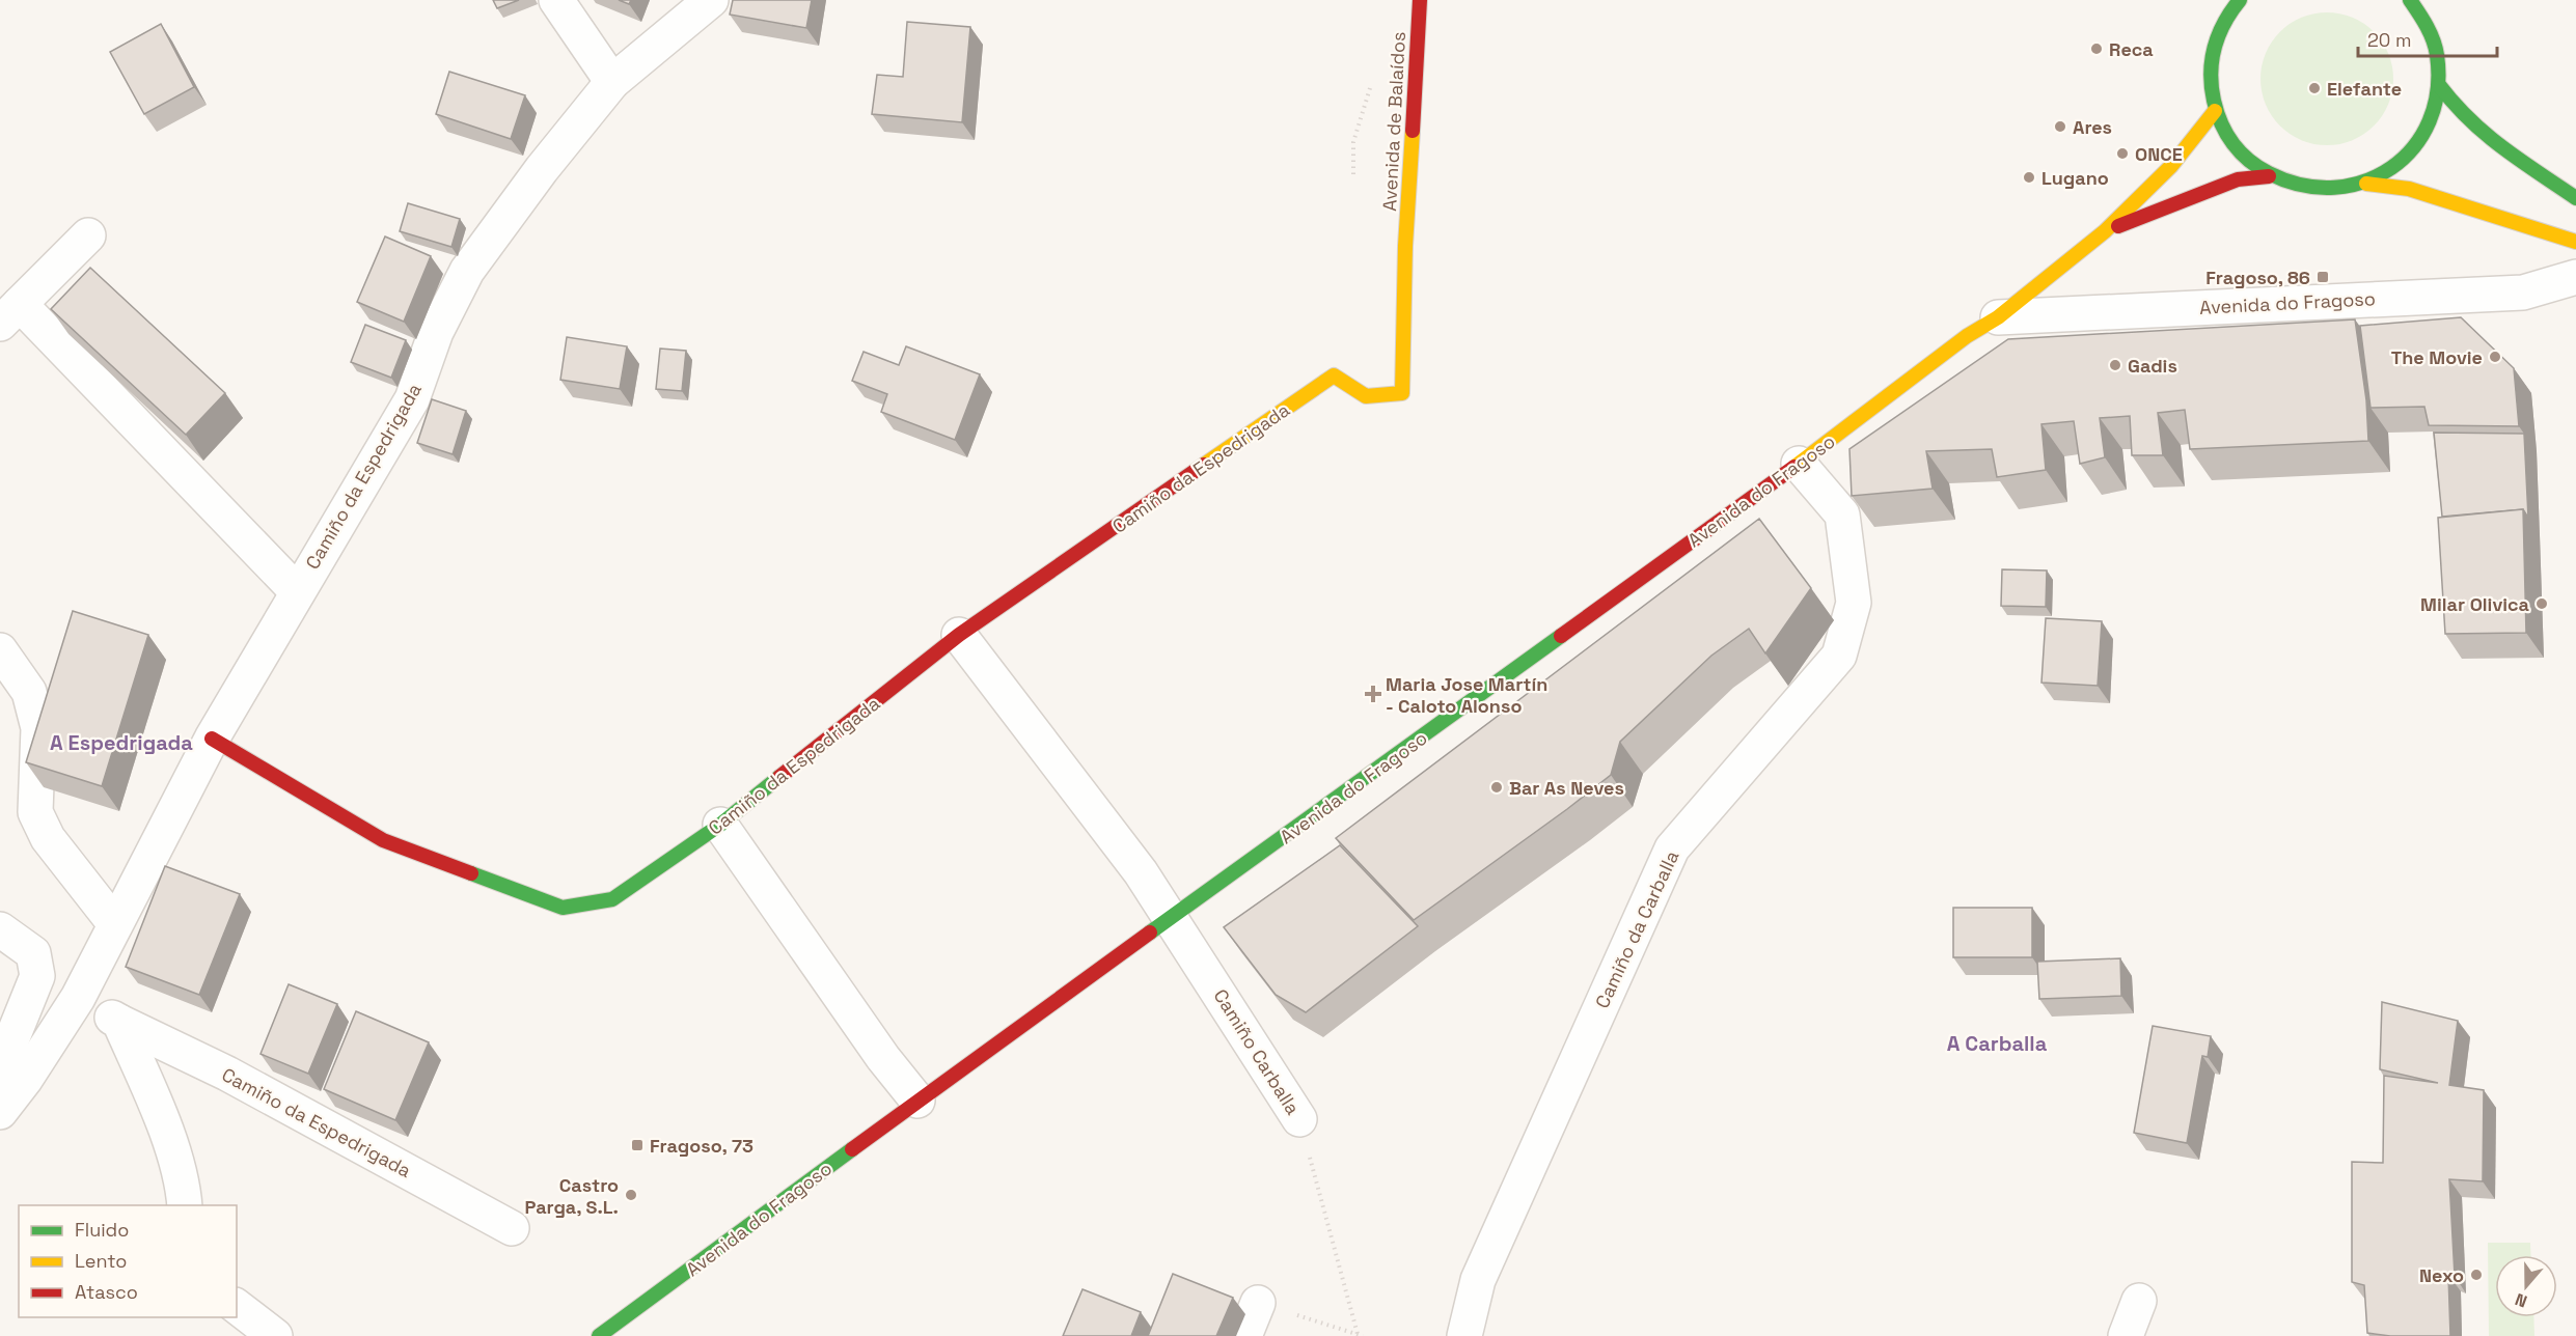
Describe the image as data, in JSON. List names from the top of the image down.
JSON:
{
  "streets": {
    "main road": ["Avenida de Balaídos", "Avenida do Fragoso", "Camiño da Espedrigada"],
    "street": ["Camiño da Carballa", "Camiño Carballa"]
  },
  "crossings": [
    ["Avenida de Balaídos", "Camiño da Espedrigada"],
    ["Avenida do Fragoso", "Camiño da Carballa"],
    ["Avenida do Fragoso", "Camiño Carballa"],
    ["Camiño da Espedrigada", "Camiño Carballa"]
  ],
  "districts": ["A Espedrigada", "A Carballa"],
  "places": {
    "other": [
      "Reca",
      "Elefante",
      "Ares",
      "ONCE",
      "Lugano",
      "The Movie",
      "Gadis",
      "Milar Olivica",
      "Bar As Neves",
      "Castro Parga, S.L.",
      "Nexo"
    ],
    "transit": ["Fragoso, 86", "Fragoso, 73"],
    "health": ["Maria Jose Martín - Caloto Alonso"]
  },
  "legend": ["Fluido", "Lento", "Atasco"],
  "scale_bar": "20 m",
  "north": "bottom"
}
